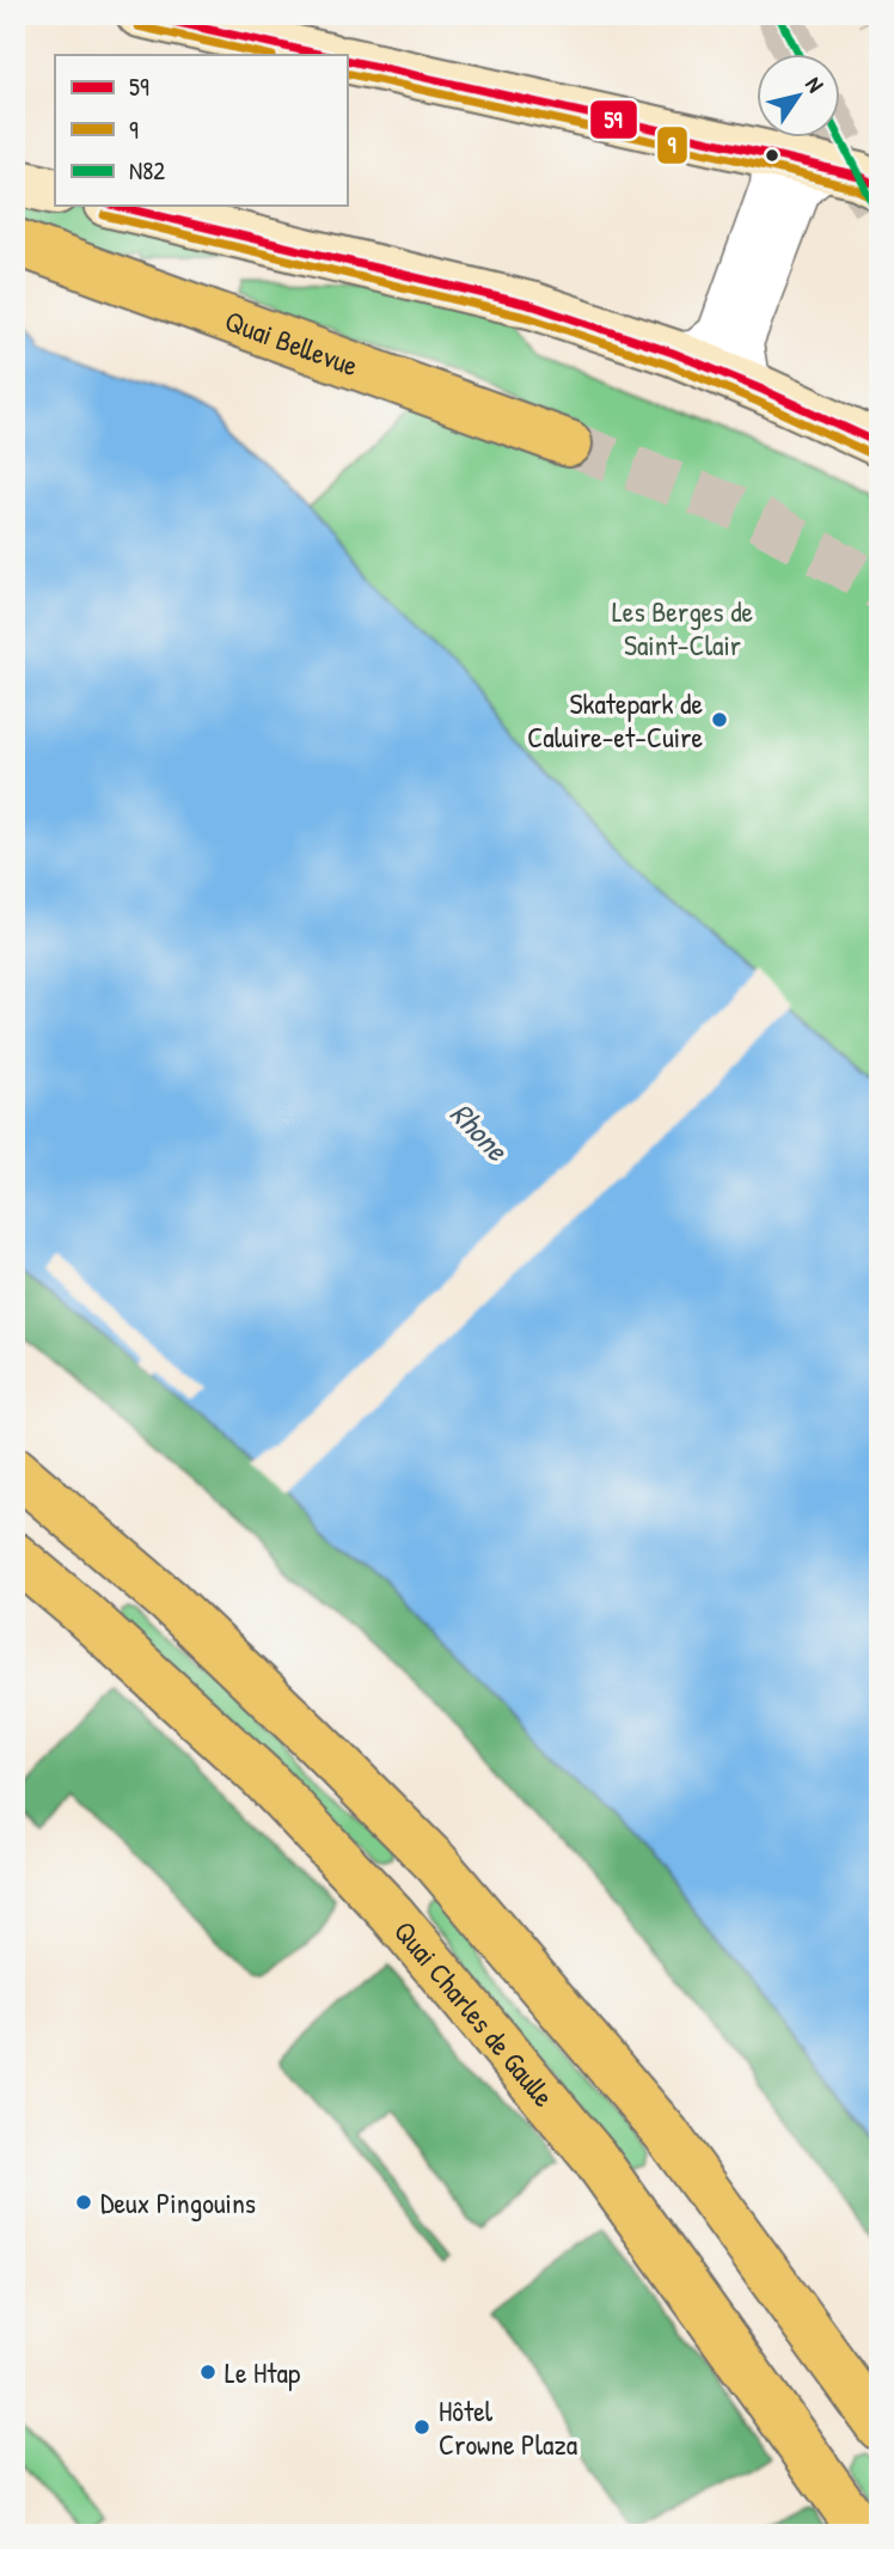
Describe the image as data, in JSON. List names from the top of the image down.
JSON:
{
  "streets": {
    "main road": ["Quai Bellevue", "Quai Charles de Gaulle"]
  },
  "water": ["Rhone"],
  "parks": ["Les Berges de Saint-Clair"],
  "places": [
    "Skatepark de Caluire-et-Cuire",
    "Deux Pingouins",
    "Le Htap",
    "Hôtel Crowne Plaza"
  ],
  "lines": ["transit line 59", "transit line N82", "transit line 9"],
  "legend": ["59", "9", "N82"],
  "north": "top right"
}
